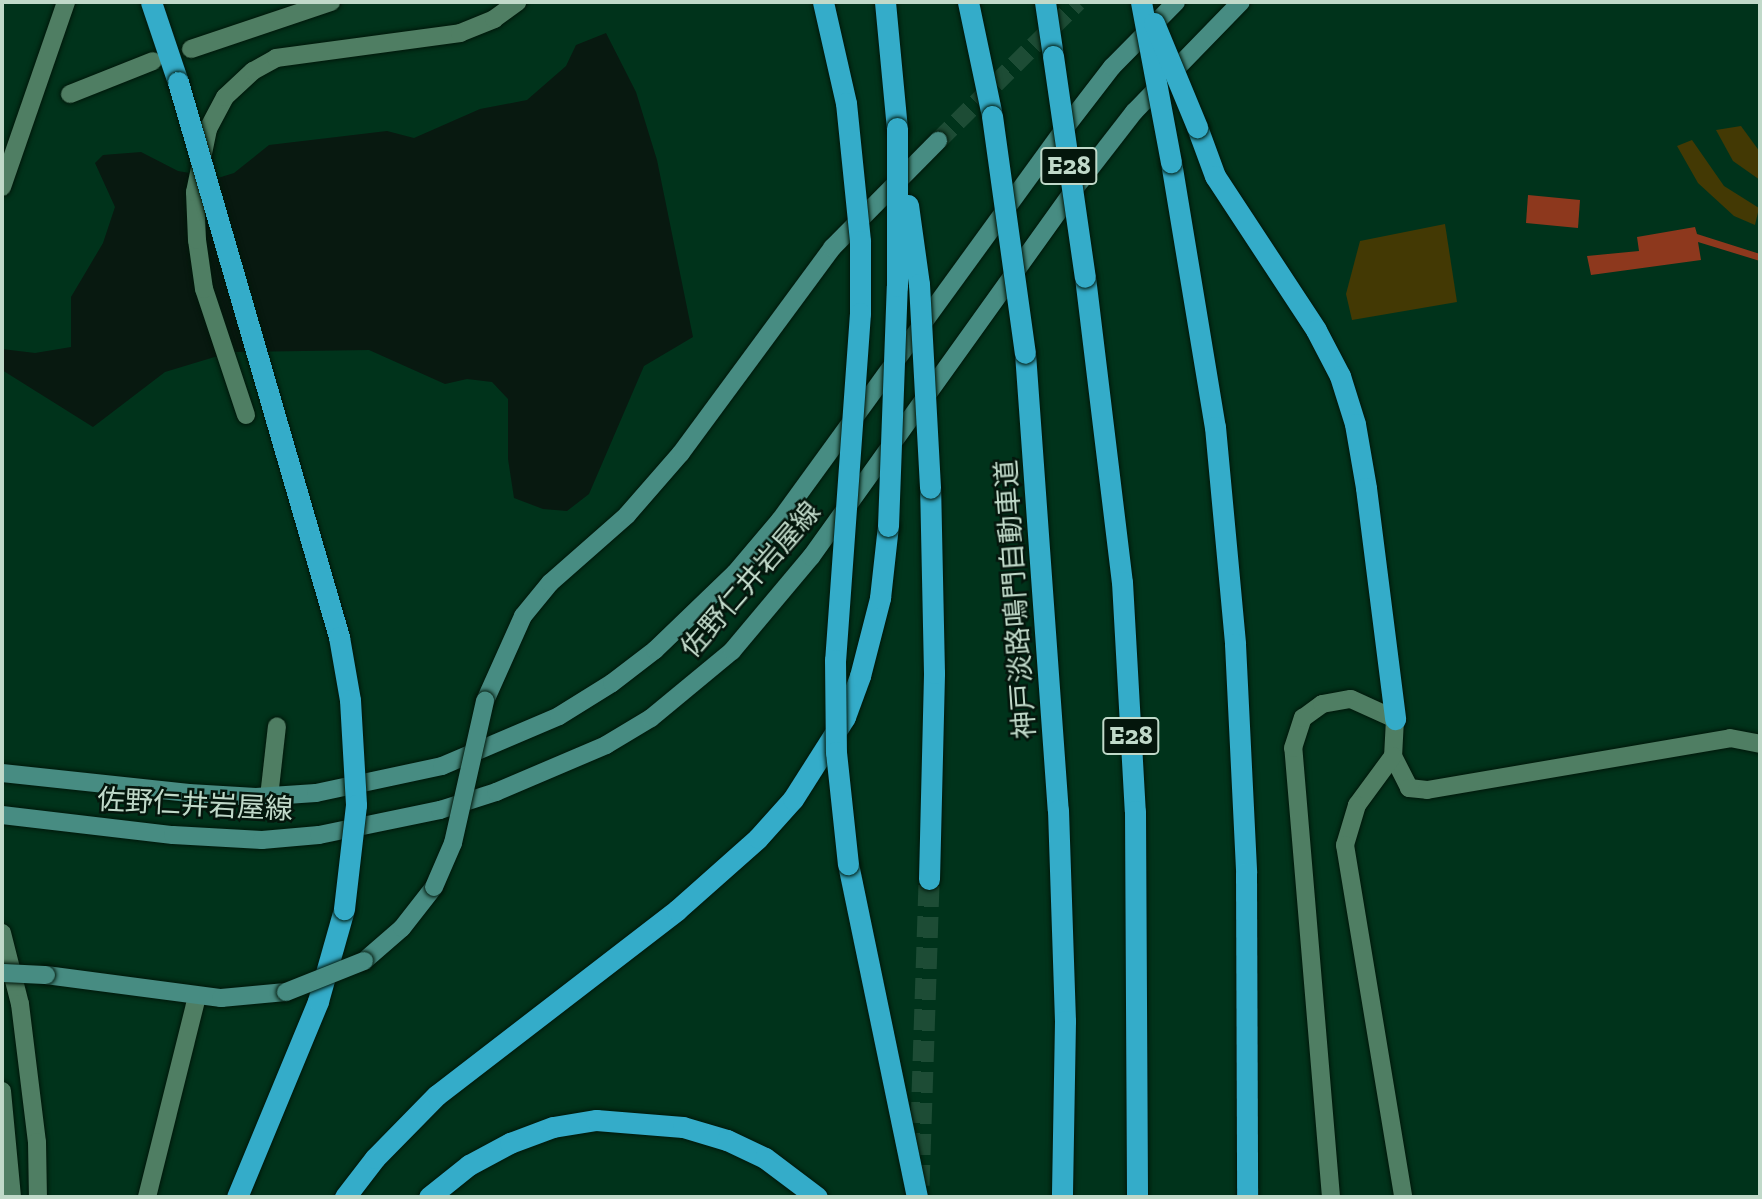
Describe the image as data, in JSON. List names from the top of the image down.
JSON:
{
  "streets": {
    "highway": ["E28", "神戸淡路鳴門自動車道"],
    "main road": ["佐野仁井岩屋線"]
  }
}
